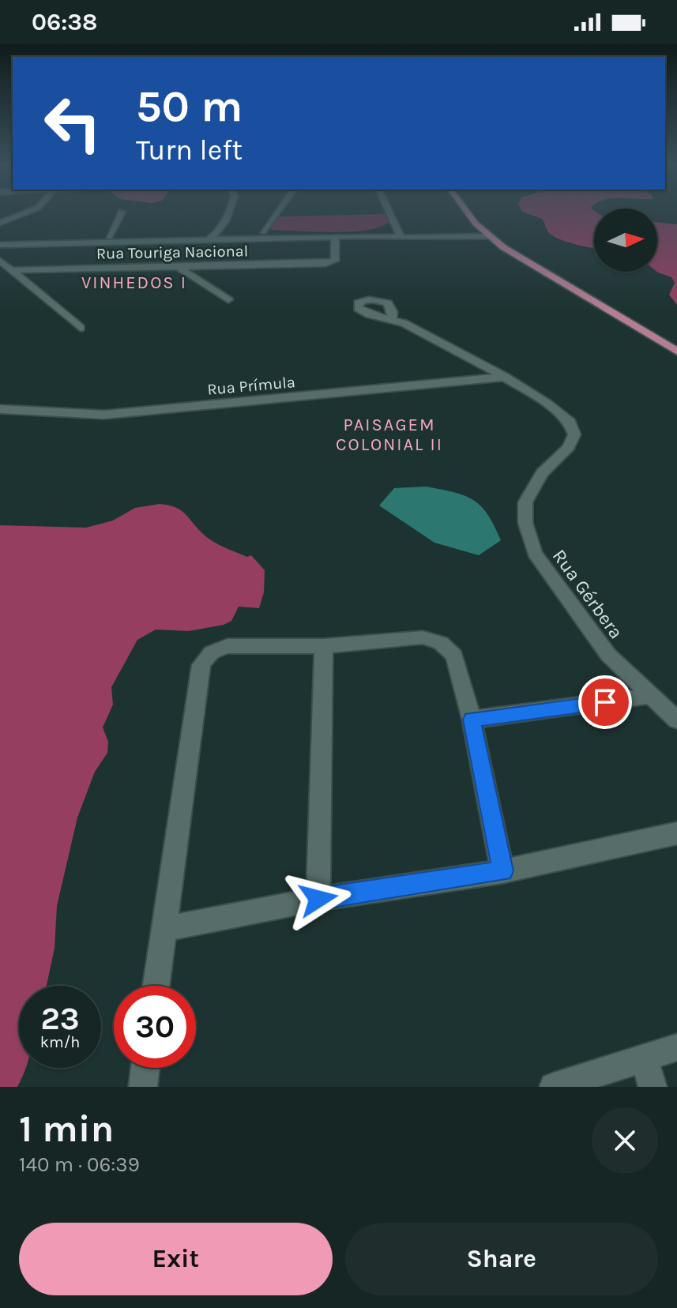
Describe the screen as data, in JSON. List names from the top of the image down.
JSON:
{
  "streets": {
    "street": ["Rua Touriga Nacional", "Rua Prímula", "Rua Gérbera"]
  },
  "crossings": [
    ["Rua Prímula", "Rua Gérbera"]
  ],
  "districts": ["VINHEDOS I", "PAISAGEM COLONIAL II"],
  "north": "right",
  "page": {
    "status": "06:38",
    "turn": ["50 m", "Turn left"],
    "speed": "23 km/h",
    "limit": "30",
    "heading": ["1 min", "140 m · 06:39"],
    "buttons": ["Exit", "Share"]
  }
}
